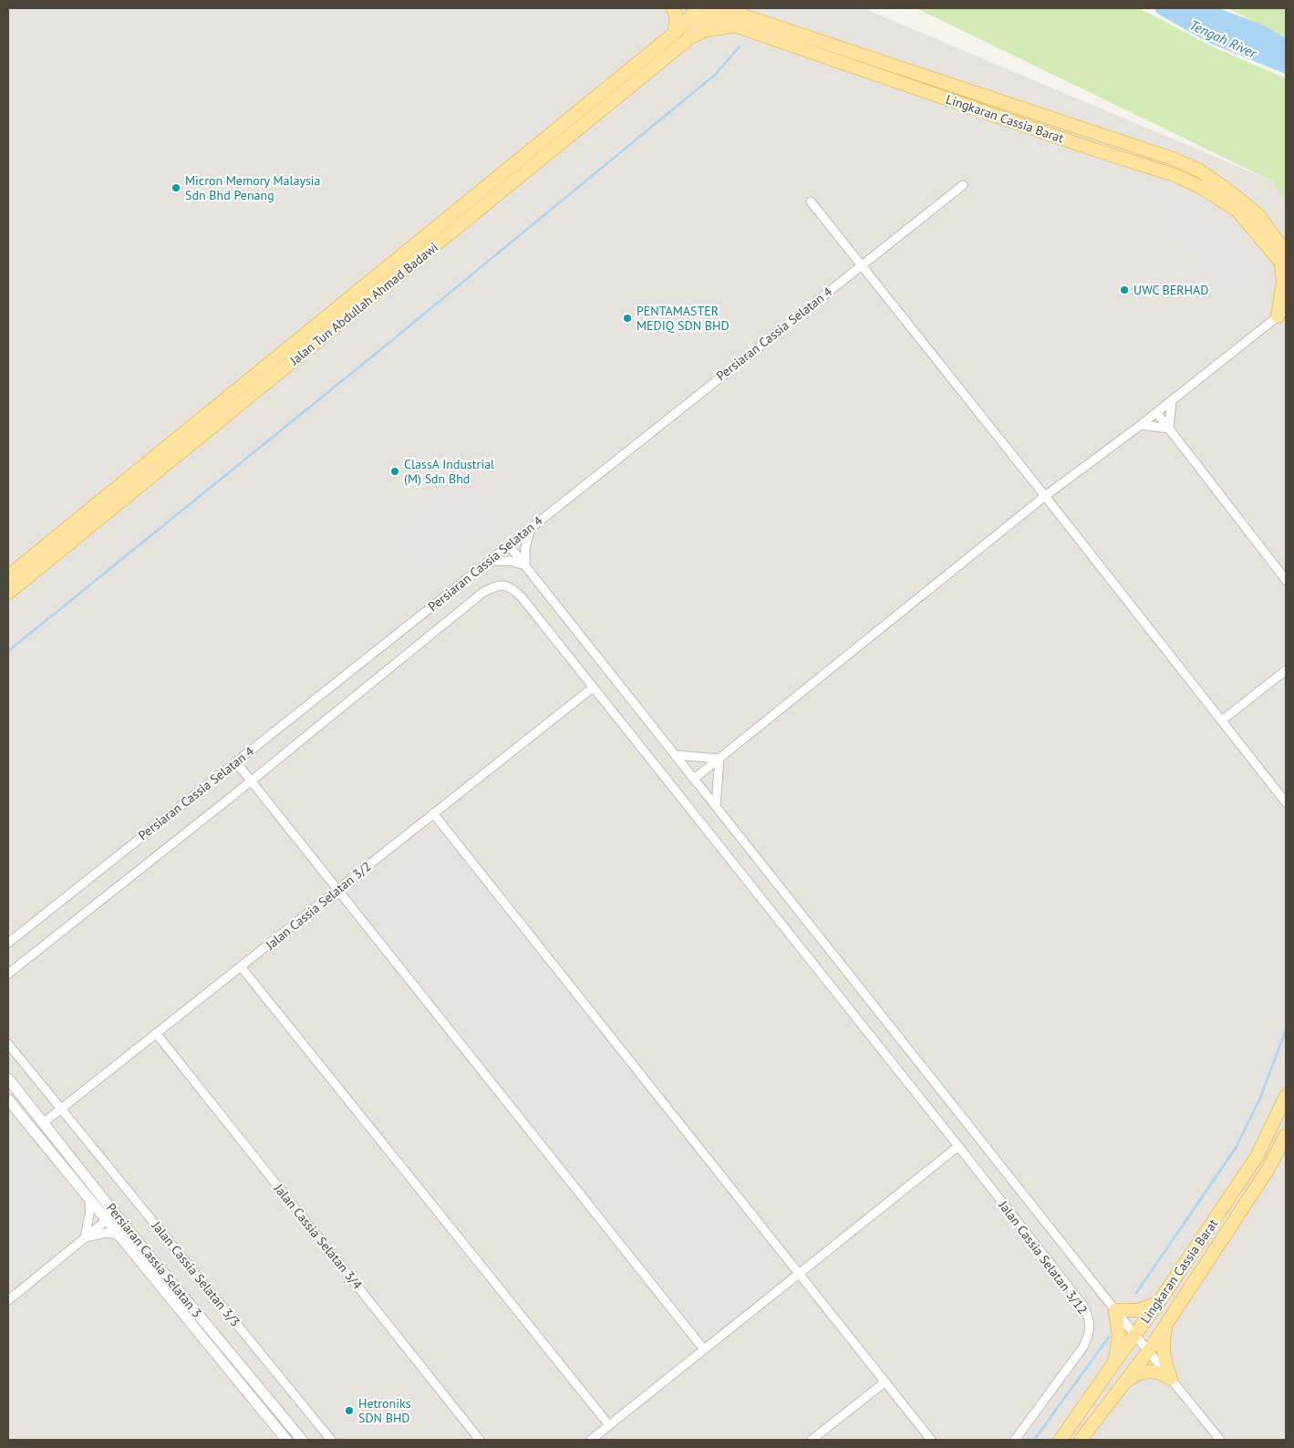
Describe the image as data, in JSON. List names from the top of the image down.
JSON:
{
  "streets": {
    "main road": ["Lingkaran Cassia Barat", "Jalan Tun Abdullah Ahmad Badawi"],
    "street": [
      "Persiaran Cassia Selatan 4",
      "Jalan Cassia Selatan 3/2",
      "Jalan Cassia Selatan 3/4",
      "Jalan Cassia Selatan 3/12",
      "Persiaran Cassia Selatan 3",
      "Jalan Cassia Selatan 3/3"
    ]
  },
  "crossings": [
    ["Lingkaran Cassia Barat", "Jalan Tun Abdullah Ahmad Badawi"],
    ["Jalan Cassia Selatan 3/2", "Jalan Cassia Selatan 3/4"],
    ["Jalan Cassia Selatan 3/2", "Persiaran Cassia Selatan 3"],
    ["Jalan Cassia Selatan 3/2", "Jalan Cassia Selatan 3/3"]
  ],
  "water": ["Tengah River"],
  "places": [
    "Micron Memory Malaysia Sdn Bhd Penang",
    "UWC BERHAD",
    "PENTAMASTER MEDIQ SDN BHD",
    "ClassA Industrial (M) Sdn Bhd",
    "Hetroniks SDN BHD"
  ]
}
